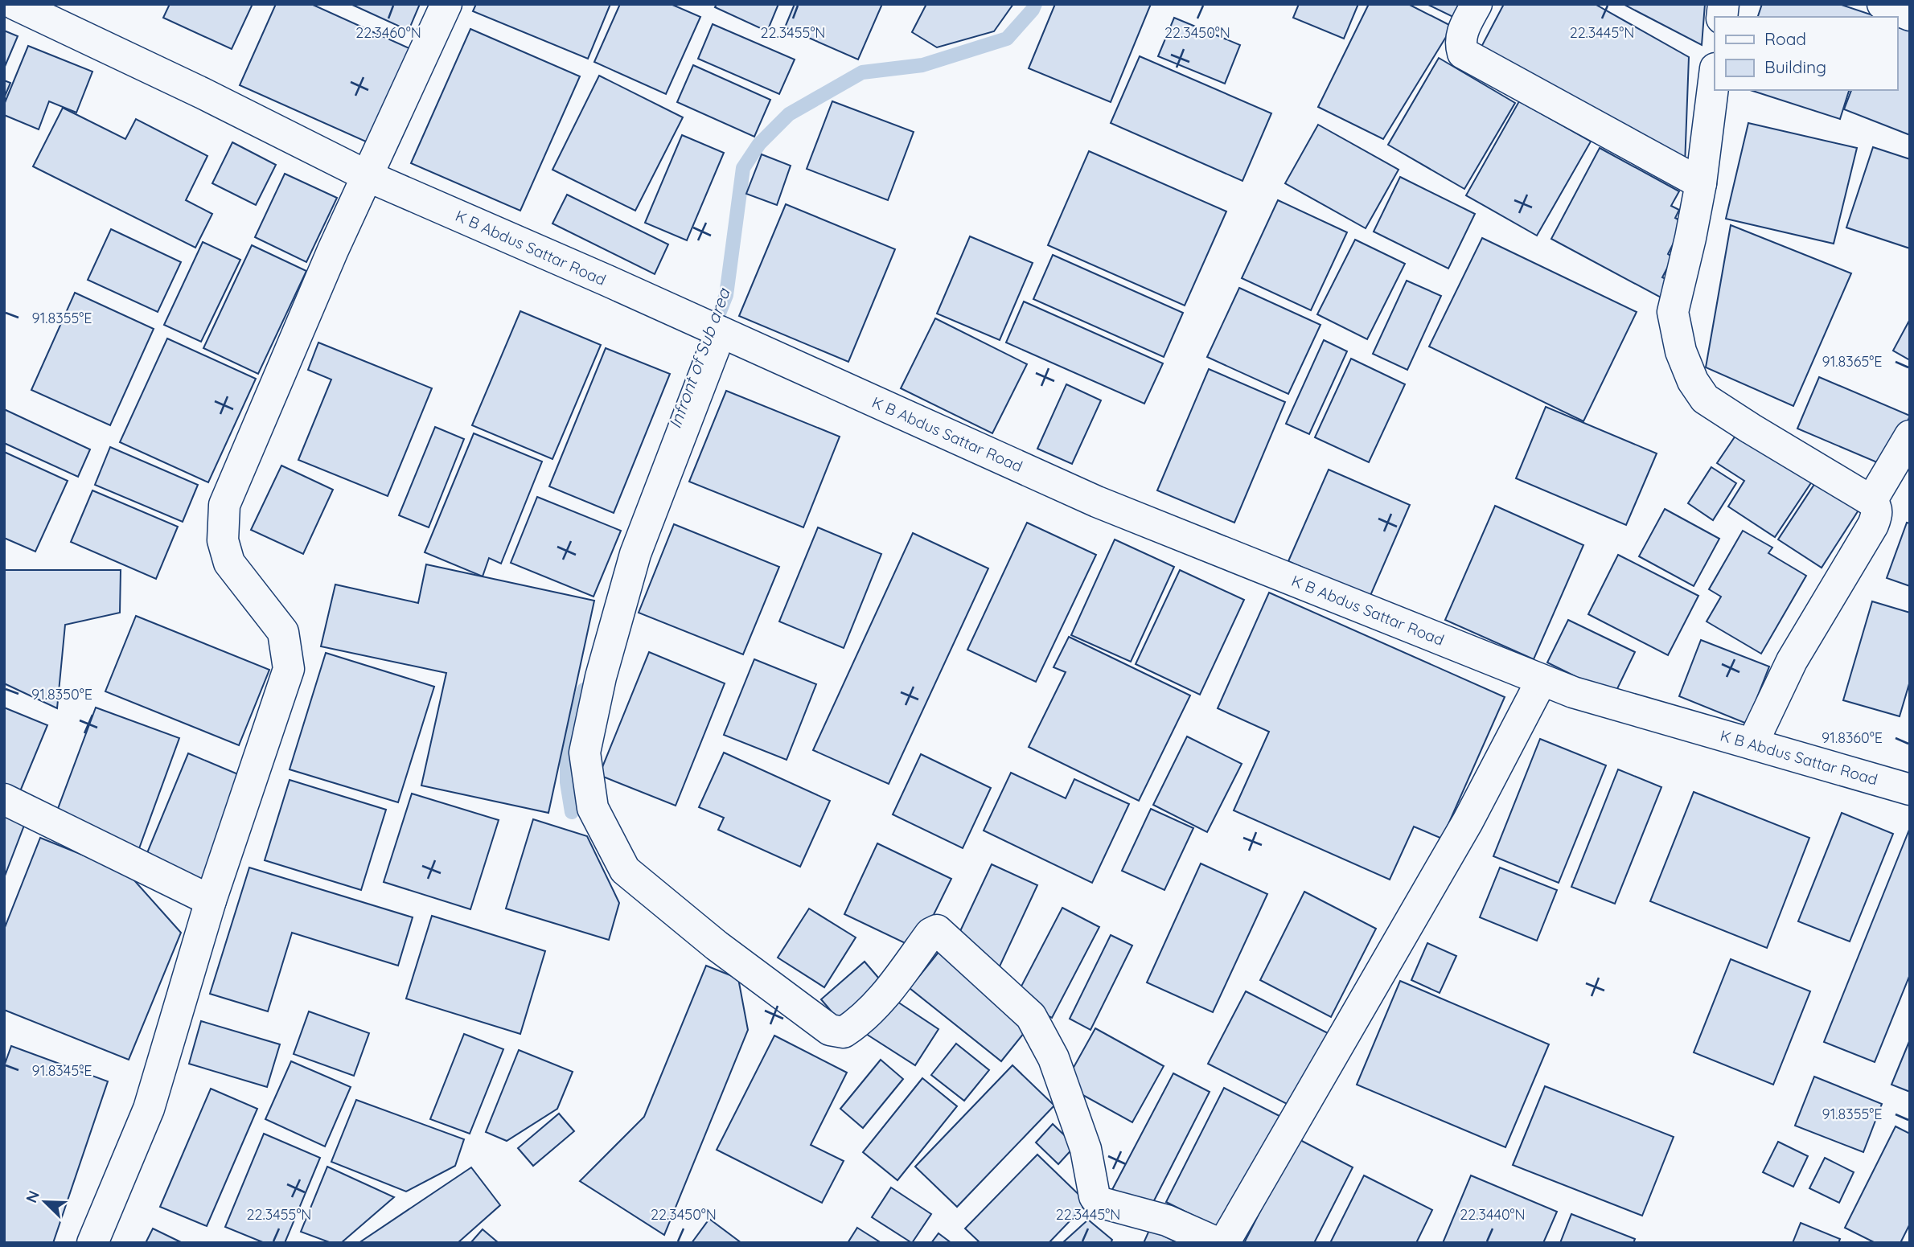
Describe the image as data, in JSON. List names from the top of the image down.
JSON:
{
  "streets": {
    "street": ["K B Abdus Sattar Road"]
  },
  "water": ["Infront of Sub area"],
  "legend": ["Road", "Building"],
  "north": "top left",
  "coordinates": [
    "22.3450°N",
    "22.3460°N",
    "22.3455°N",
    "22.3445°N",
    "91.8355°E",
    "91.8365°E",
    "91.8350°E",
    "91.8360°E",
    "91.8345°E",
    "22.3440°N"
  ]
}
